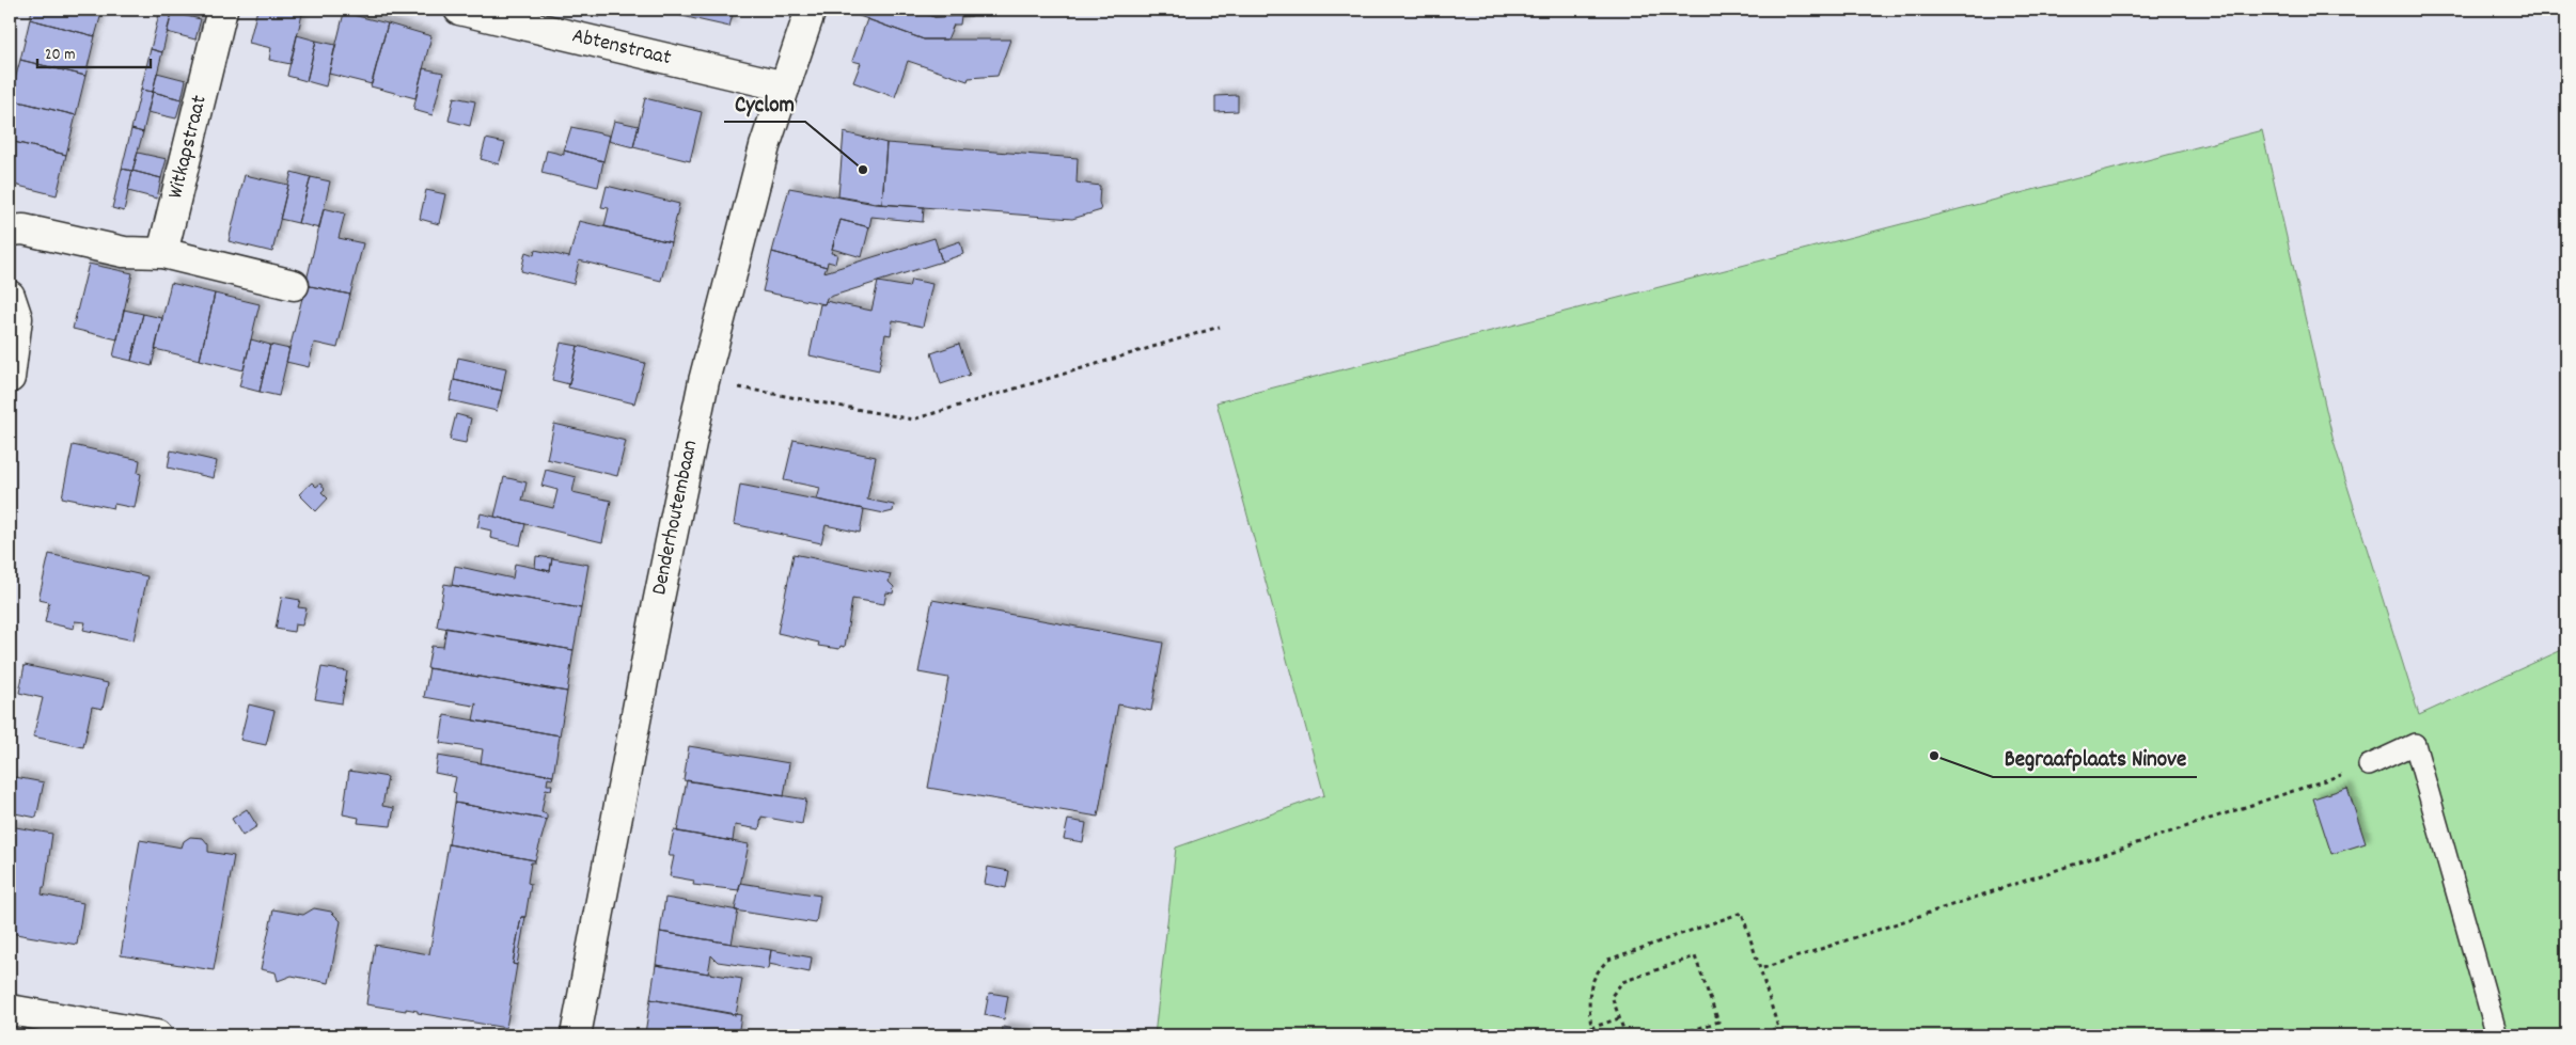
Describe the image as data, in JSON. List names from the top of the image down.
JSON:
{
  "streets": {
    "street": ["Abtenstraat", "Witkapstraat", "Denderhoutembaan"]
  },
  "crossings": [
    ["Abtenstraat", "Denderhoutembaan"]
  ],
  "places": ["Cyclom", "Begraafplaats Ninove"],
  "scale_bar": "20 m"
}
